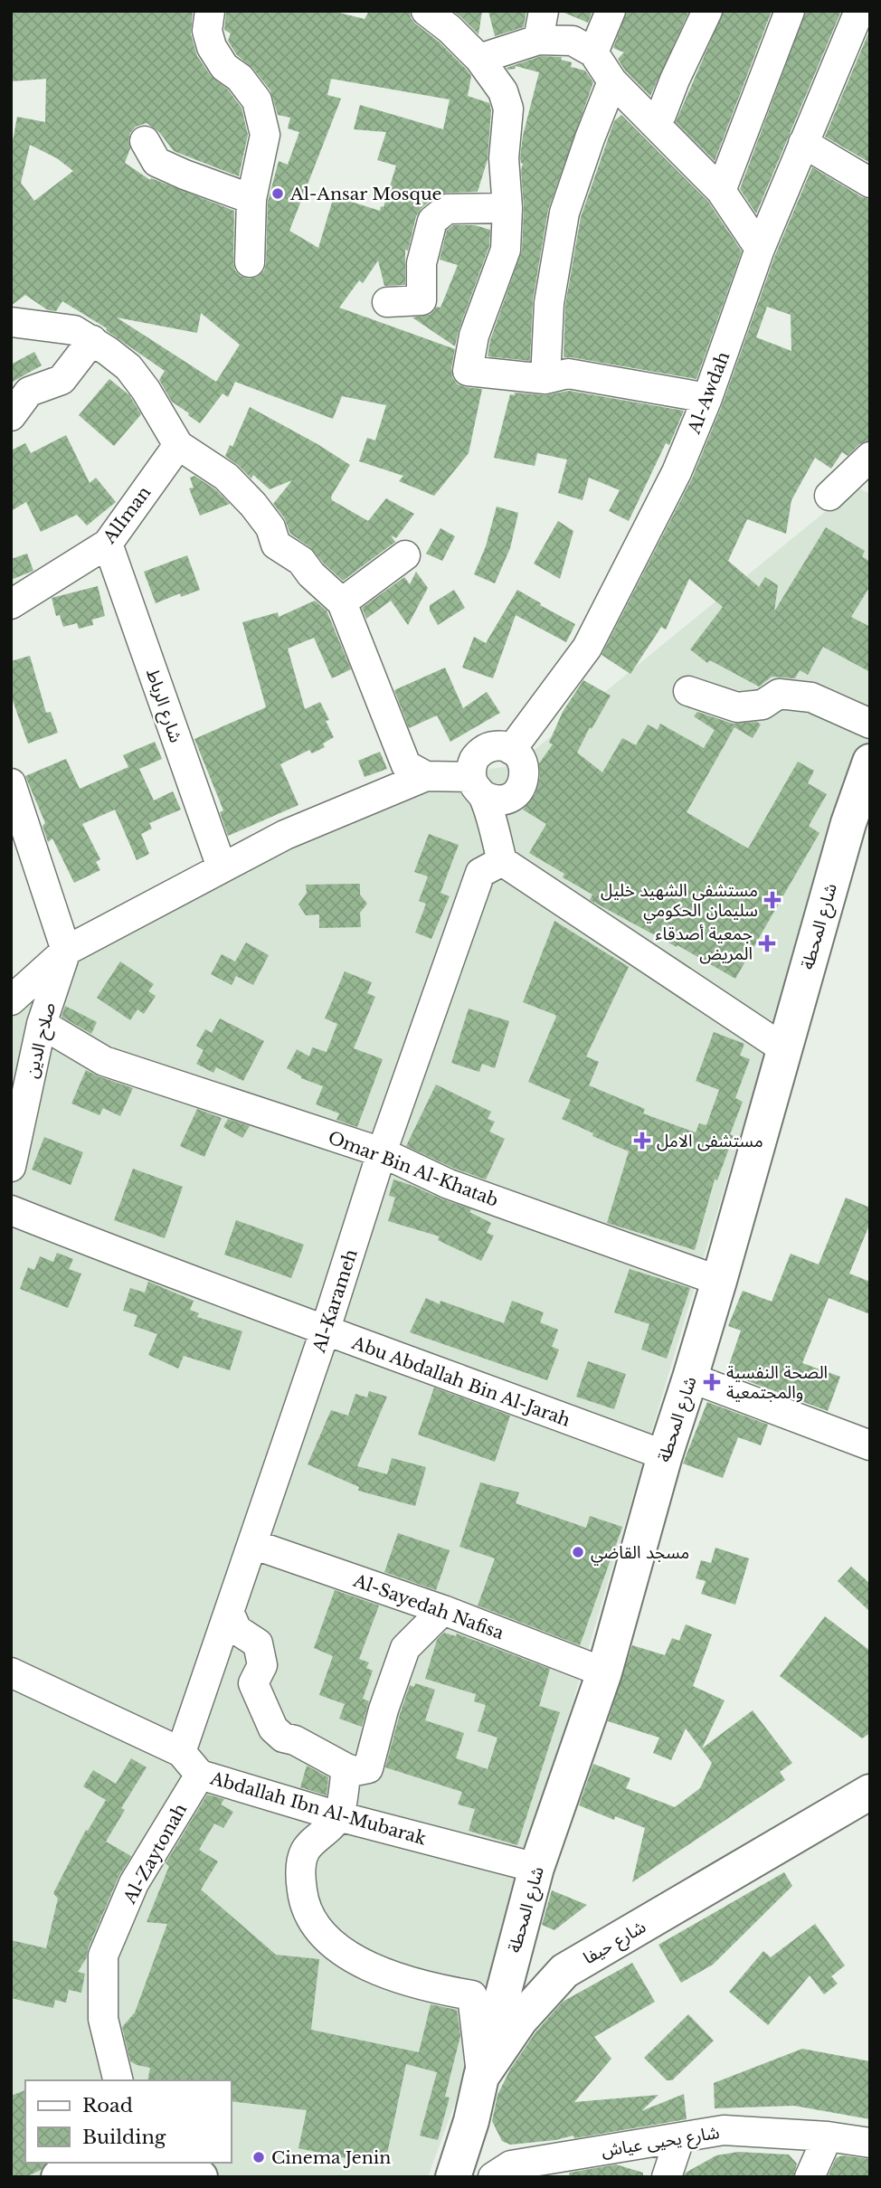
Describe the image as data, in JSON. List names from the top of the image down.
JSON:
{
  "streets": {
    "main road": ["شارع المحطة", "شارع حيفا"],
    "street": [
      "Al-Awdah",
      "AlIman",
      "شارع الرباط",
      "صلاح الدين",
      "Omar Bin Al-Khatab",
      "Al-Karameh",
      "Abu Abdallah Bin Al-Jarah",
      "Al-Sayedah Nafisa",
      "Abdallah Ibn Al-Mubarak",
      "Al-Zaytonah",
      "شارع يحيى عياش"
    ]
  },
  "crossings": [
    ["AlIman", "شارع الرباط"],
    ["شارع المحطة", "Omar Bin Al-Khatab"],
    ["شارع المحطة", "Abu Abdallah Bin Al-Jarah"],
    ["شارع المحطة", "Al-Sayedah Nafisa"],
    ["شارع المحطة", "Abdallah Ibn Al-Mubarak"],
    ["شارع المحطة", "شارع حيفا"],
    ["صلاح الدين", "Omar Bin Al-Khatab"],
    ["Omar Bin Al-Khatab", "Al-Karameh"],
    ["Al-Karameh", "Abu Abdallah Bin Al-Jarah"],
    ["Al-Karameh", "Al-Sayedah Nafisa"],
    ["Al-Karameh", "Abdallah Ibn Al-Mubarak"],
    ["Abdallah Ibn Al-Mubarak", "Al-Zaytonah"]
  ],
  "places": {
    "other": ["Al-Ansar Mosque", "مسجد القاضي", "Cinema Jenin"],
    "health": [
      "مستشفى الشهيد خليل سليمان الحكومي",
      "جمعية أصدقاء المريض",
      "مستشفى الامل",
      "الصحة النفسية والمجتمعية"
    ]
  },
  "legend": ["Road", "Building"]
}
